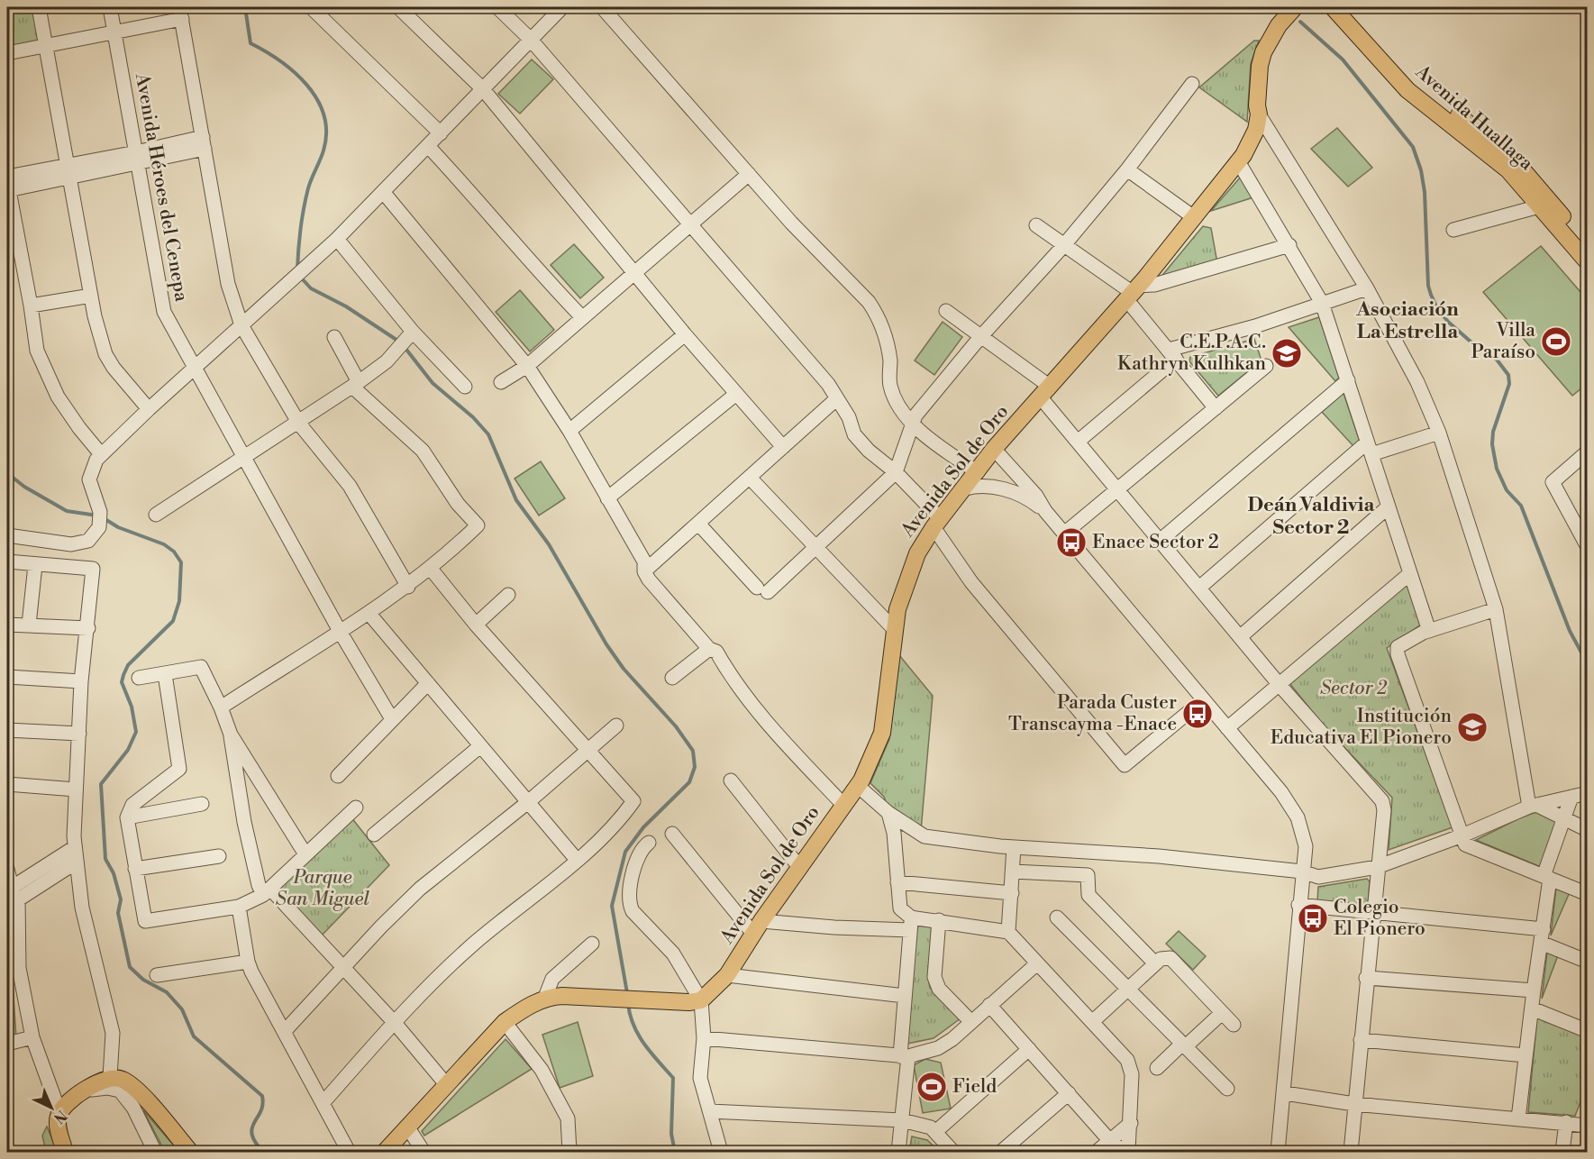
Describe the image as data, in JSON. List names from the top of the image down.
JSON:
{
  "streets": {
    "main road": ["Avenida Huallaga", "Avenida Sol de Oro"],
    "street": ["Avenida Héroes del Cenepa"]
  },
  "districts": ["Asociación La Estrella", "Deán Valdivia Sector 2"],
  "parks": ["Sector 2", "Parque San Miguel"],
  "places": {
    "sports": ["Villa Paraíso", "Field"],
    "school or university": ["C.E.P.A.C. Kathryn Kulhkan", "Institución Educativa El Pionero"],
    "bus stop": ["Enace Sector 2", "Parada Custer Transcayma -Enace", "Colegio El Pionero"]
  },
  "north": "bottom right"
}
